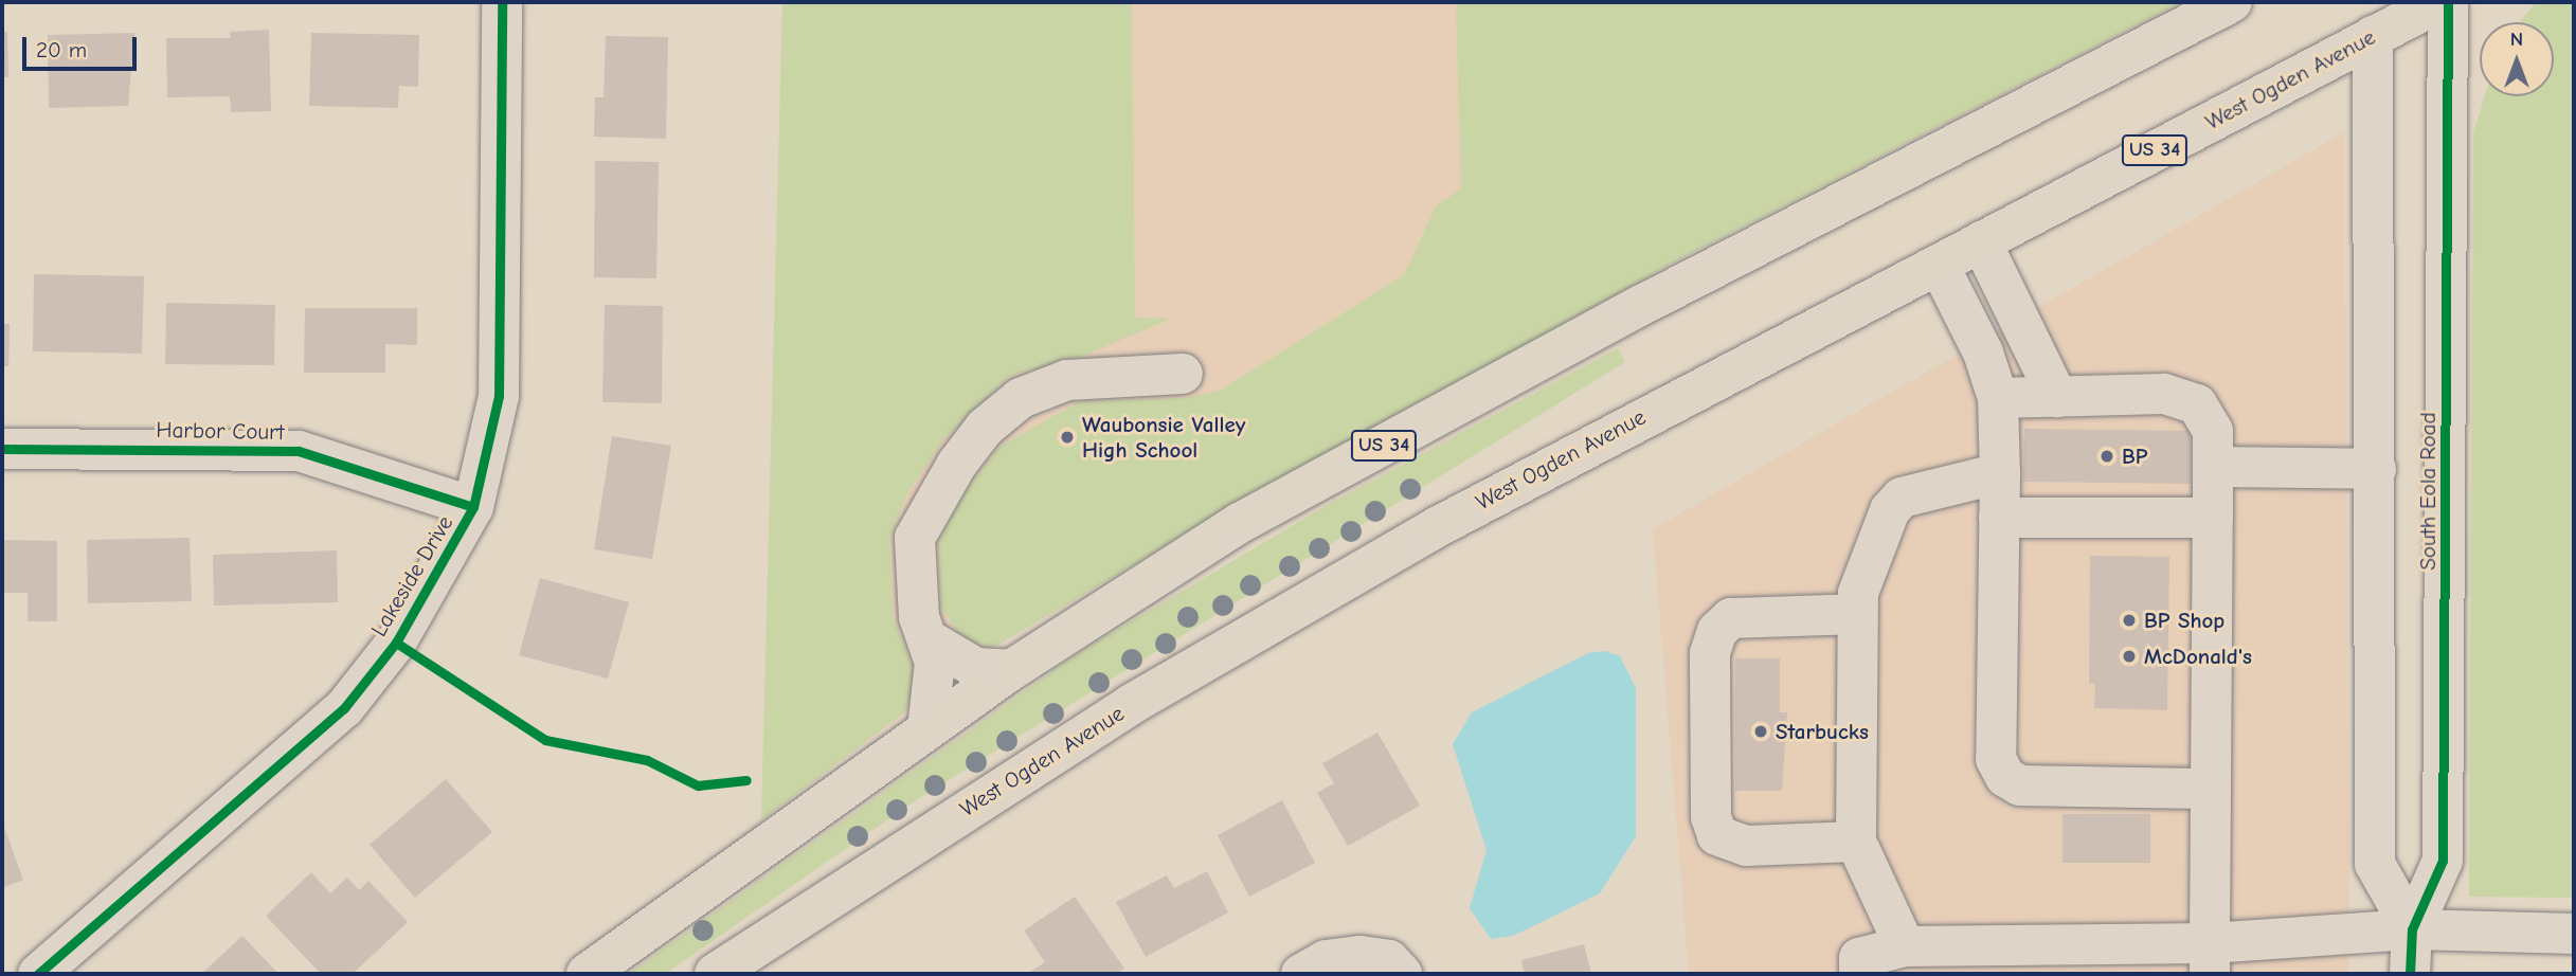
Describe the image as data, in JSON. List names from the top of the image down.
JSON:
{
  "streets": {
    "main road": ["West Ogden Avenue", "US 34"],
    "street": ["Harbor Court", "South Eola Road", "Lakeside Drive"]
  },
  "crossings": [
    ["Harbor Court", "Lakeside Drive"]
  ],
  "places": [
    "Waubonsie Valley High School",
    "BP",
    "BP Shop",
    "McDonald's",
    "Starbucks"
  ],
  "scale_bar": "20 m",
  "north": "top"
}
